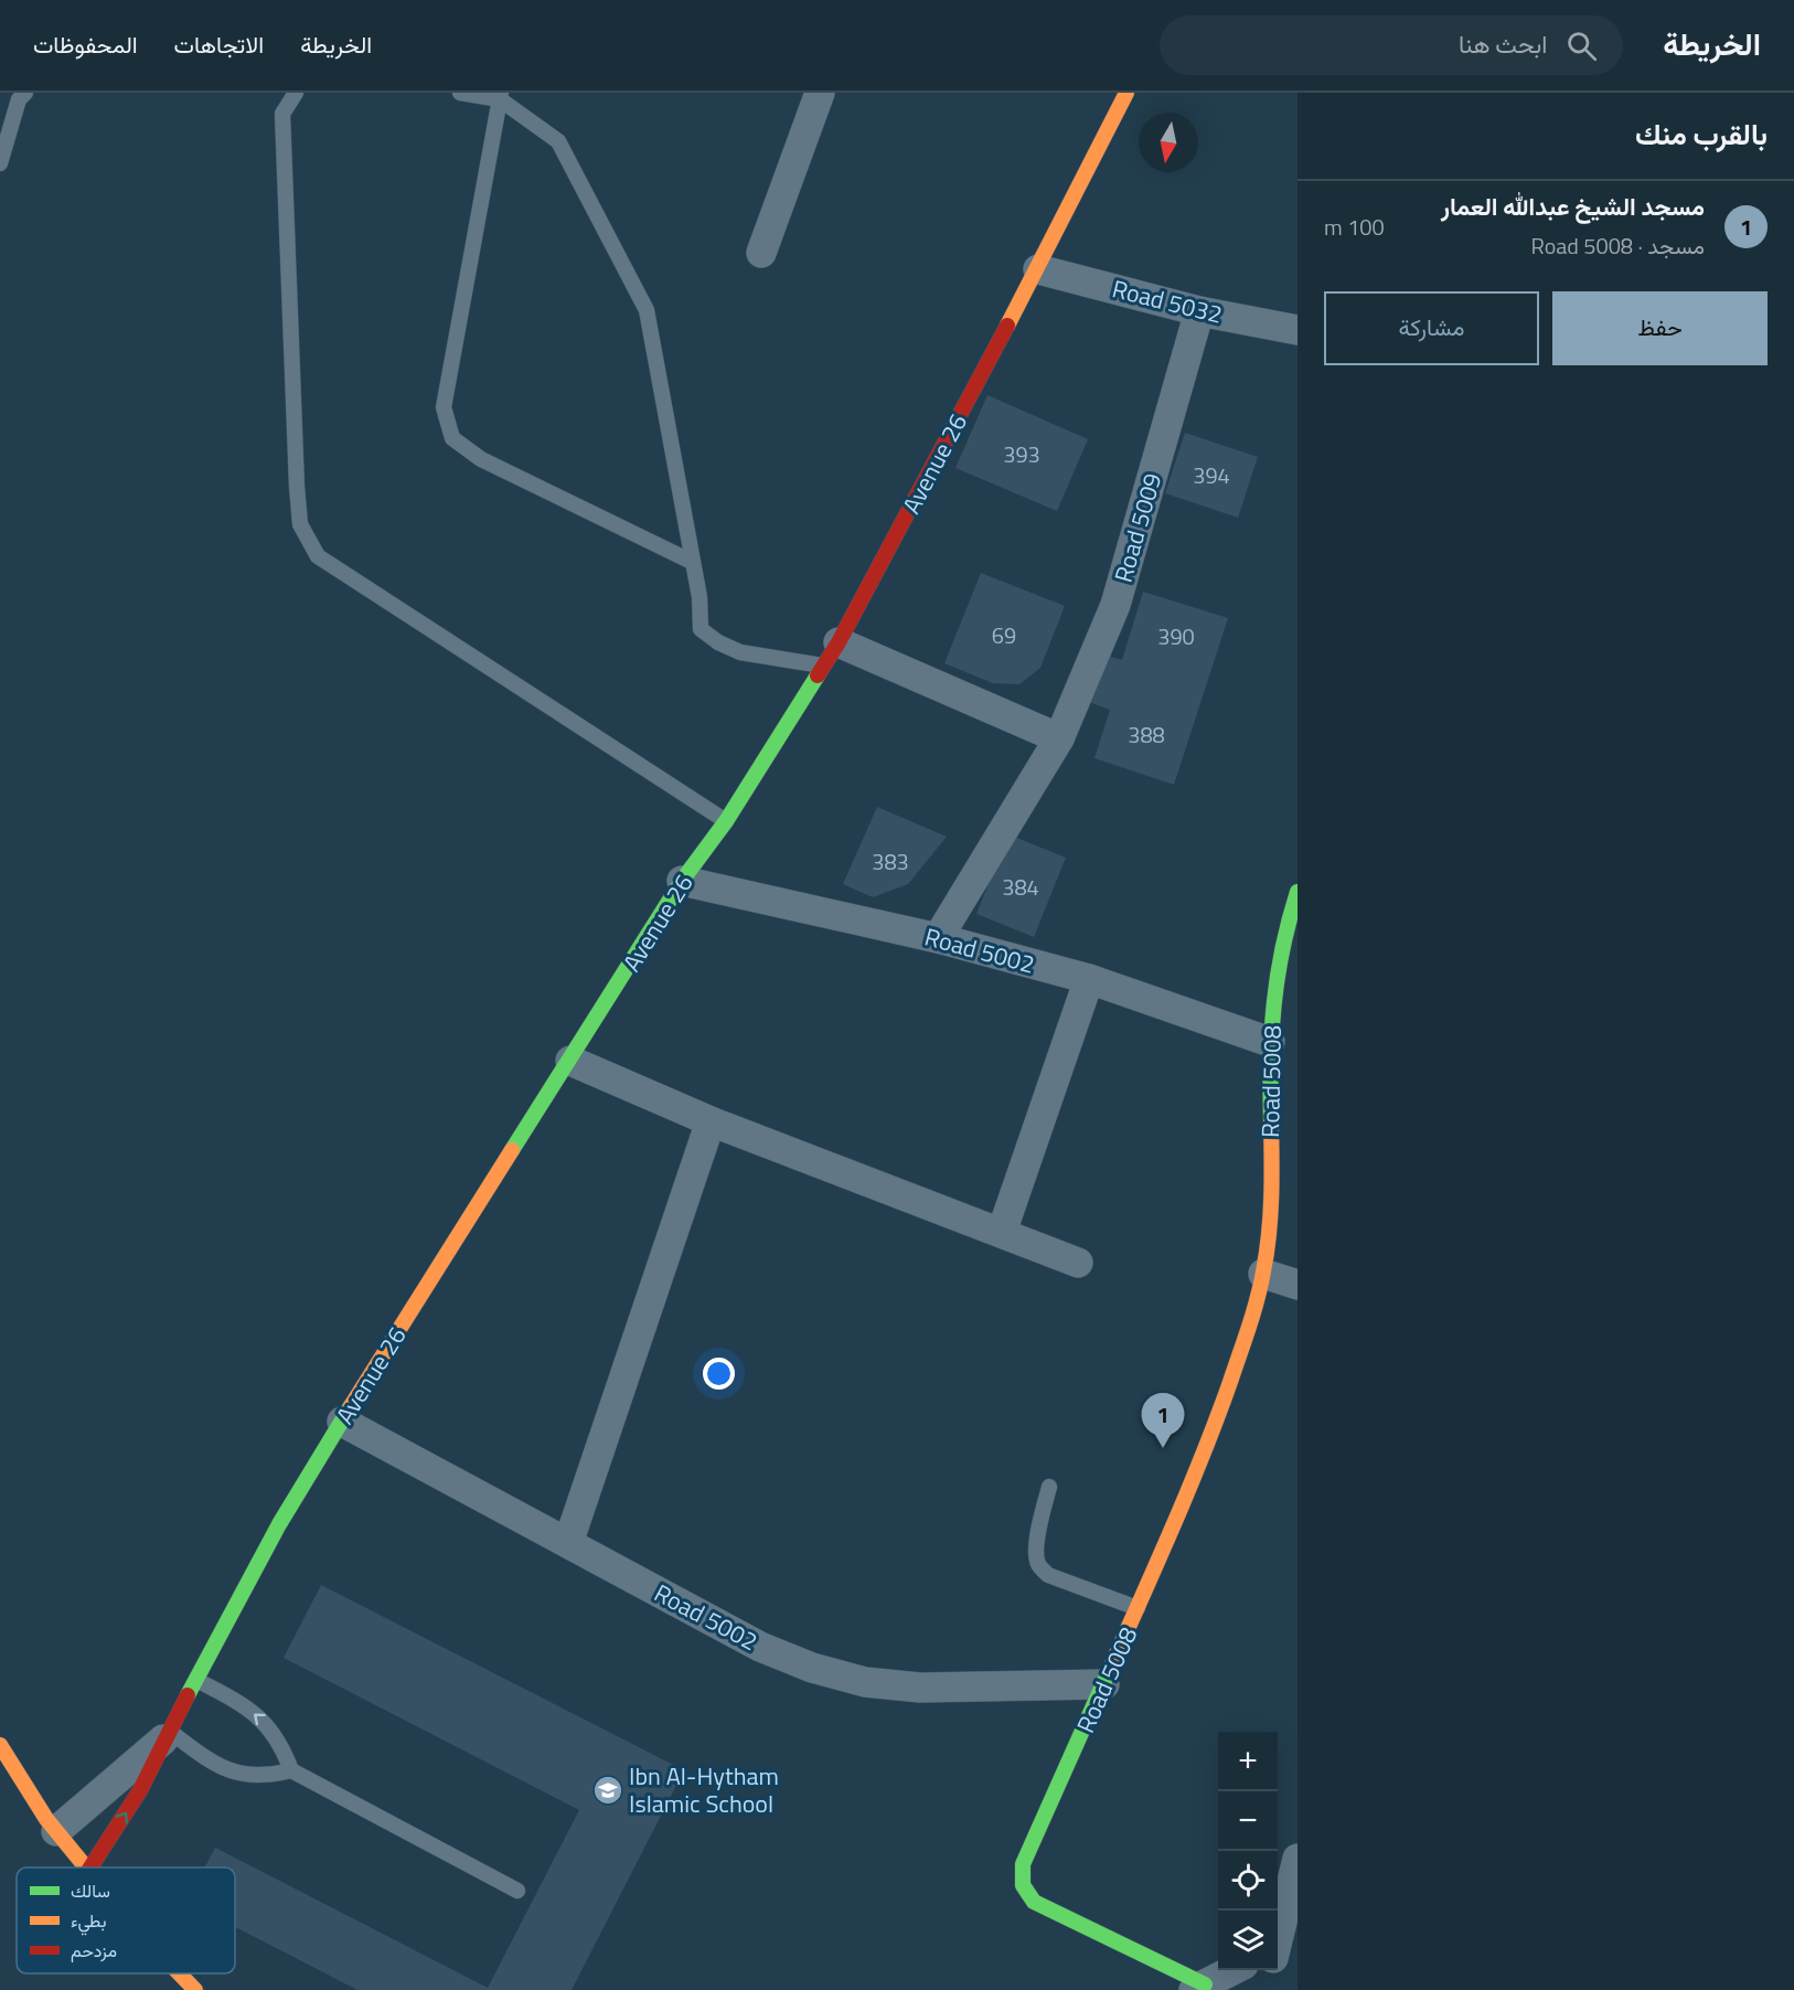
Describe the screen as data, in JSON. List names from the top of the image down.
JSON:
{
  "streets": {
    "street": [
      "Road 5032",
      "Avenue 26",
      "Road 5009",
      "Road 5002",
      "Road 5008"
    ]
  },
  "crossings": [
    ["Road 5032", "Avenue 26"],
    ["Road 5032", "Road 5009"],
    ["Avenue 26", "Road 5002"],
    ["Road 5009", "Road 5002"],
    ["Road 5002", "Road 5008"]
  ],
  "places": {
    "school or university": ["Ibn Al-Hytham Islamic School"]
  },
  "house_numbers": [
    "393",
    "394",
    "69",
    "390",
    "388",
    "383",
    "384"
  ],
  "legend": ["سالك", "بطيء", "مزدحم"],
  "north": "bottom",
  "page": {
    "header": "الخريطة",
    "search": "ابحث هنا",
    "nav": ["الخريطة", "الاتجاهات", "المحفوظات"],
    "heading": "بالقرب منك",
    "list": [
      {
        "mark": "1",
        "name": "مسجد الشيخ عبدالله العمار",
        "note": "مسجد · Road 5008",
        "value": "100 m"
      }
    ],
    "buttons": ["حفظ", "مشاركة"],
    "pins": "1",
    "map_buttons": ["+", "−"]
  }
}
